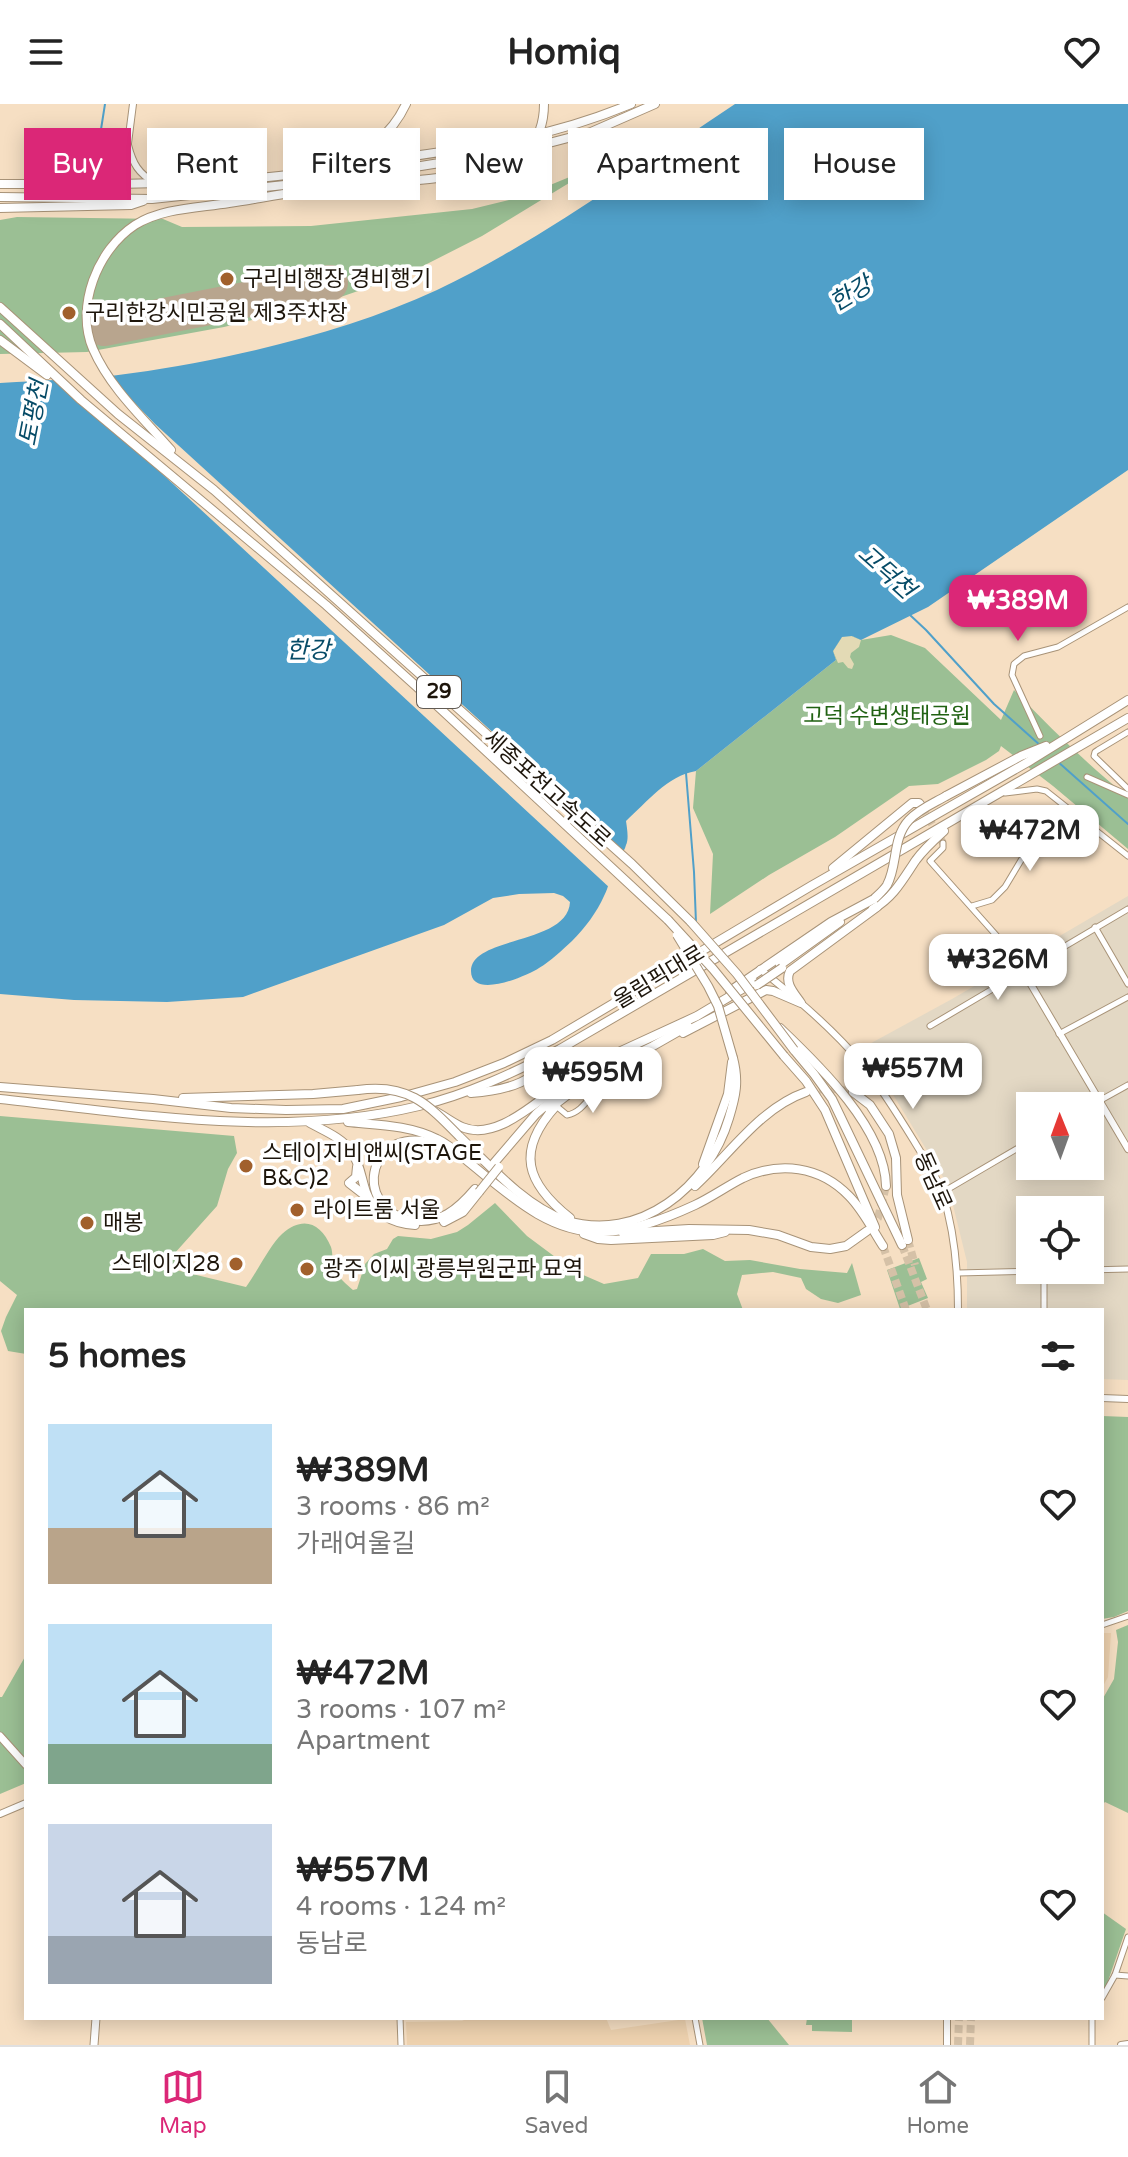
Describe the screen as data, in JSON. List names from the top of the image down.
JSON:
{
  "streets": {
    "highway": ["29", "세종포천고속도로", "올림픽대로"],
    "main road": ["동남로"]
  },
  "water": ["한강", "토평천", "고덕천"],
  "parks": ["고덕 수변생태공원"],
  "places": [
    "구리비행장 경비행기",
    "구리한강시민공원 제3주차장",
    "스테이지비앤씨(STAGE B&C)2",
    "라이트룸 서울",
    "매봉",
    "스테이지28",
    "광주 이씨 광릉부원군파 묘역"
  ],
  "north": "top",
  "page": {
    "header": "Homiq",
    "chip": [
      "Buy",
      "Rent",
      "Filters",
      "New",
      "Apartment",
      "House"
    ],
    "price": [
      "₩389M",
      "₩472M",
      "₩326M",
      "₩557M",
      "₩595M"
    ],
    "heading": "5 homes",
    "list": [
      {
        "name": "₩389M",
        "note": "3 rooms · 86 m² · 가래여울길"
      },
      {
        "name": "₩472M",
        "note": "3 rooms · 107 m² · Apartment"
      },
      {
        "name": "₩557M",
        "note": "4 rooms · 124 m² · 동남로"
      }
    ],
    "tabs": ["Map", "Saved", "Home"]
  }
}
